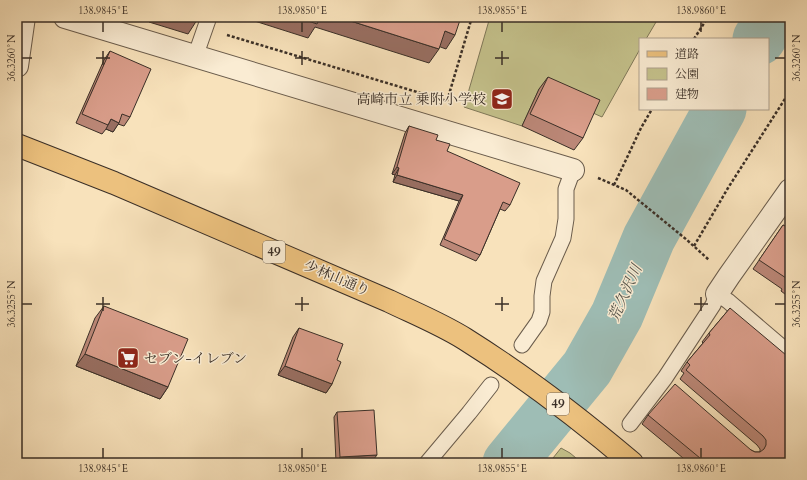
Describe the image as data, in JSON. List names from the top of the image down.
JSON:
{
  "streets": {
    "main road": ["49", "少林山通り"]
  },
  "water": ["荒久沢川"],
  "places": {
    "school or university": ["高崎市立 乗附小学校"],
    "supermarket": ["セブン-イレブン"]
  },
  "legend": ["道路", "公園", "建物"],
  "coordinates": [
    "138.9845°E",
    "138.9850°E",
    "138.9855°E",
    "138.9860°E",
    "36.3260°N",
    "36.3255°N"
  ]
}
